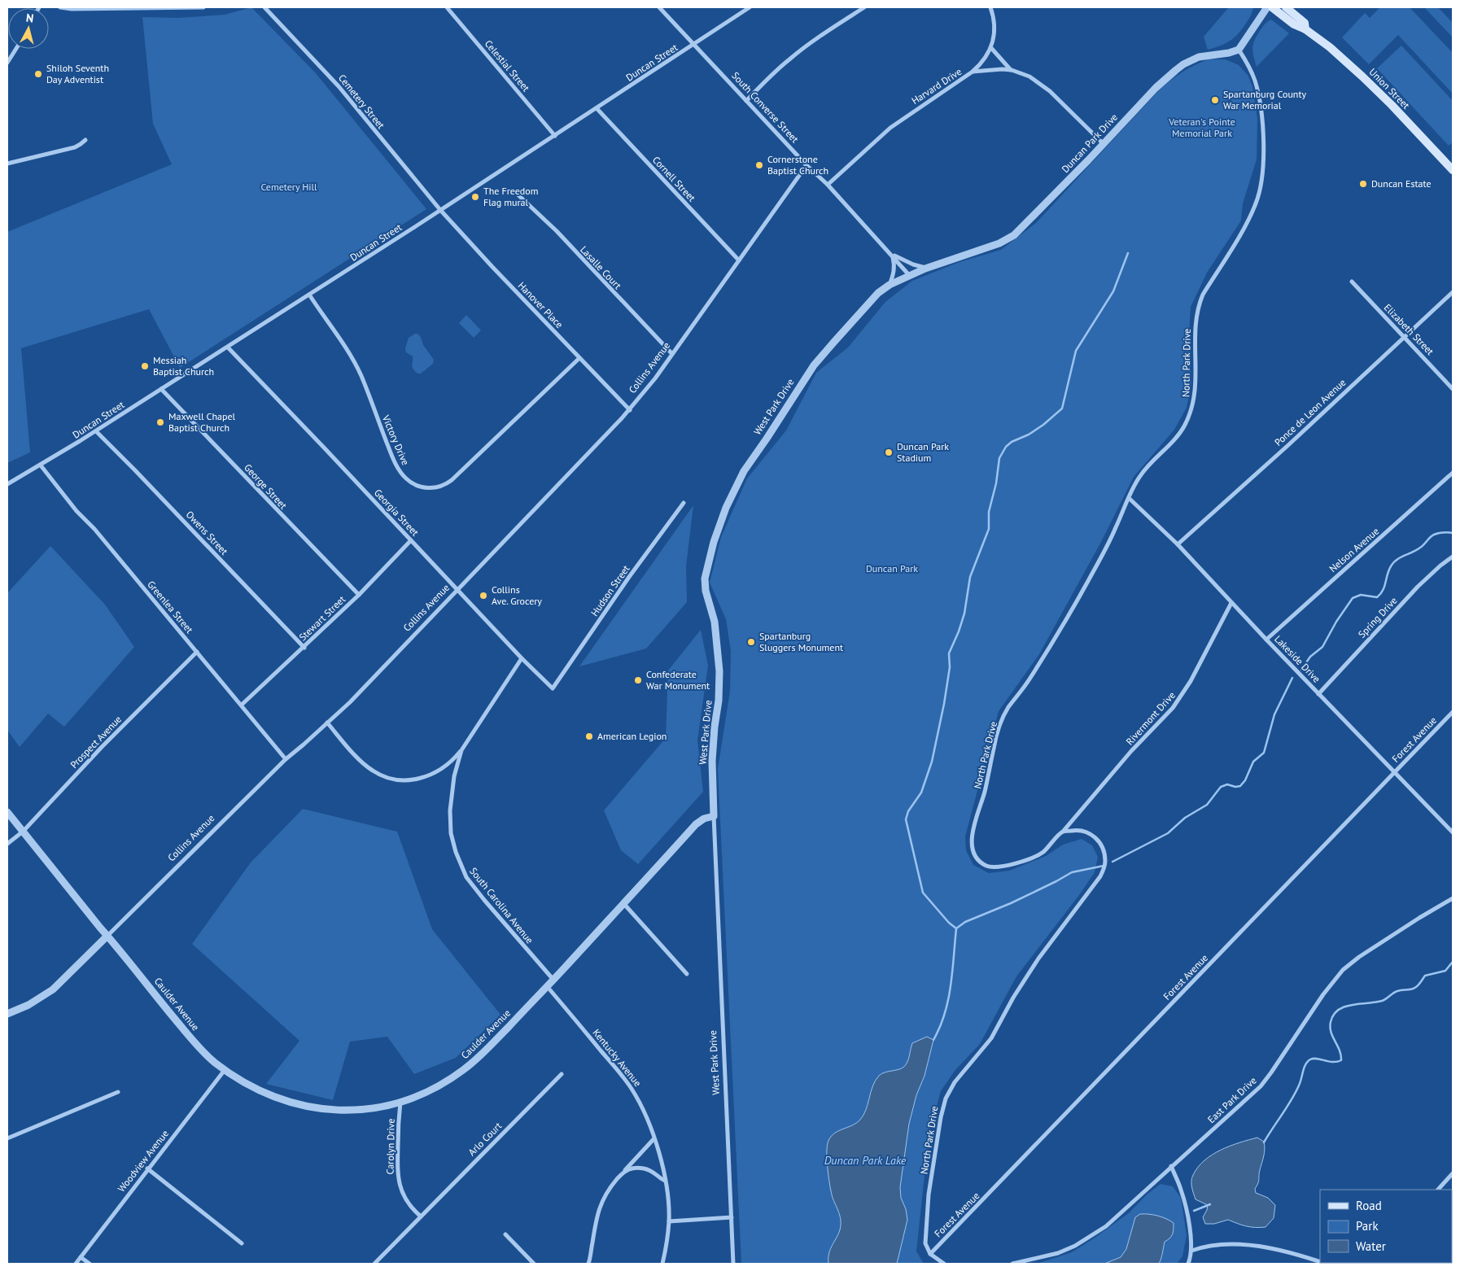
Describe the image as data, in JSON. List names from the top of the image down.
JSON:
{
  "streets": {
    "main road": ["Union Street"],
    "street": [
      "Duncan Street",
      "Celestial Street",
      "Harvard Drive",
      "Cemetery Street",
      "South Converse Street",
      "Duncan Park Drive",
      "Cornell Street",
      "Lasalle Court",
      "Hanover Place",
      "Elizabeth Street",
      "North Park Drive",
      "Collins Avenue",
      "West Park Drive",
      "Ponce de Leon Avenue",
      "Victory Drive",
      "George Street",
      "Georgia Street",
      "Owens Street",
      "Nelson Avenue",
      "Hudson Street",
      "Greenlea Street",
      "Spring Drive",
      "Stewart Street",
      "Lakeside Drive",
      "Rivermont Drive",
      "Forest Avenue",
      "Prospect Avenue",
      "South Carolina Avenue",
      "Caulder Avenue",
      "Kentucky Avenue",
      "East Park Drive",
      "Arlo Court",
      "Carolyn Drive",
      "Woodview Avenue"
    ]
  },
  "crossings": [
    ["Duncan Street", "Celestial Street"],
    ["Duncan Street", "Cemetery Street"],
    ["Duncan Street", "South Converse Street"],
    ["Duncan Street", "Cornell Street"],
    ["Duncan Street", "Hanover Place"],
    ["Duncan Street", "Victory Drive"],
    ["Duncan Street", "George Street"],
    ["Duncan Street", "Georgia Street"],
    ["Duncan Street", "Owens Street"],
    ["Duncan Street", "Greenlea Street"],
    ["Harvard Drive", "South Converse Street"],
    ["Harvard Drive", "Duncan Park Drive"],
    ["Cemetery Street", "Hanover Place"],
    ["South Converse Street", "Duncan Park Drive"],
    ["South Converse Street", "Collins Avenue"],
    ["South Converse Street", "West Park Drive"],
    ["Duncan Park Drive", "North Park Drive"],
    ["Duncan Park Drive", "West Park Drive"],
    ["Cornell Street", "Collins Avenue"],
    ["Lasalle Court", "Collins Avenue"],
    ["Hanover Place", "Collins Avenue"],
    ["Hanover Place", "Victory Drive"],
    ["Elizabeth Street", "Ponce de Leon Avenue"],
    ["North Park Drive", "Lakeside Drive"],
    ["North Park Drive", "Rivermont Drive"],
    ["North Park Drive", "Forest Avenue"],
    ["Collins Avenue", "Georgia Street"],
    ["Collins Avenue", "Greenlea Street"],
    ["Collins Avenue", "Caulder Avenue"],
    ["West Park Drive", "Caulder Avenue"],
    ["Ponce de Leon Avenue", "Lakeside Drive"],
    ["George Street", "Stewart Street"],
    ["Georgia Street", "Hudson Street"],
    ["Georgia Street", "Stewart Street"],
    ["Georgia Street", "South Carolina Avenue"],
    ["Owens Street", "Stewart Street"],
    ["Nelson Avenue", "Lakeside Drive"],
    ["Greenlea Street", "Stewart Street"],
    ["Greenlea Street", "Prospect Avenue"],
    ["Spring Drive", "Lakeside Drive"],
    ["Lakeside Drive", "Rivermont Drive"],
    ["Lakeside Drive", "Forest Avenue"],
    ["Prospect Avenue", "Caulder Avenue"],
    ["South Carolina Avenue", "Caulder Avenue"],
    ["Caulder Avenue", "Kentucky Avenue"],
    ["Caulder Avenue", "Carolyn Drive"],
    ["Caulder Avenue", "Woodview Avenue"],
    ["Arlo Court", "Carolyn Drive"]
  ],
  "water": ["Duncan Park Lake"],
  "parks": ["Veteran's Pointe Memorial Park", "Cemetery Hill", "Duncan Park"],
  "places": [
    "Shiloh Seventh Day Adventist",
    "Spartanburg County War Memorial",
    "Cornerstone Baptist Church",
    "Duncan Estate",
    "The Freedom Flag mural",
    "Messiah Baptist Church",
    "Maxwell Chapel Baptist Church",
    "Duncan Park Stadium",
    "Collins Ave. Grocery",
    "Spartanburg Sluggers Monument",
    "Confederate War Monument",
    "American Legion"
  ],
  "legend": ["Road", "Park", "Water"],
  "north": "top"
}
